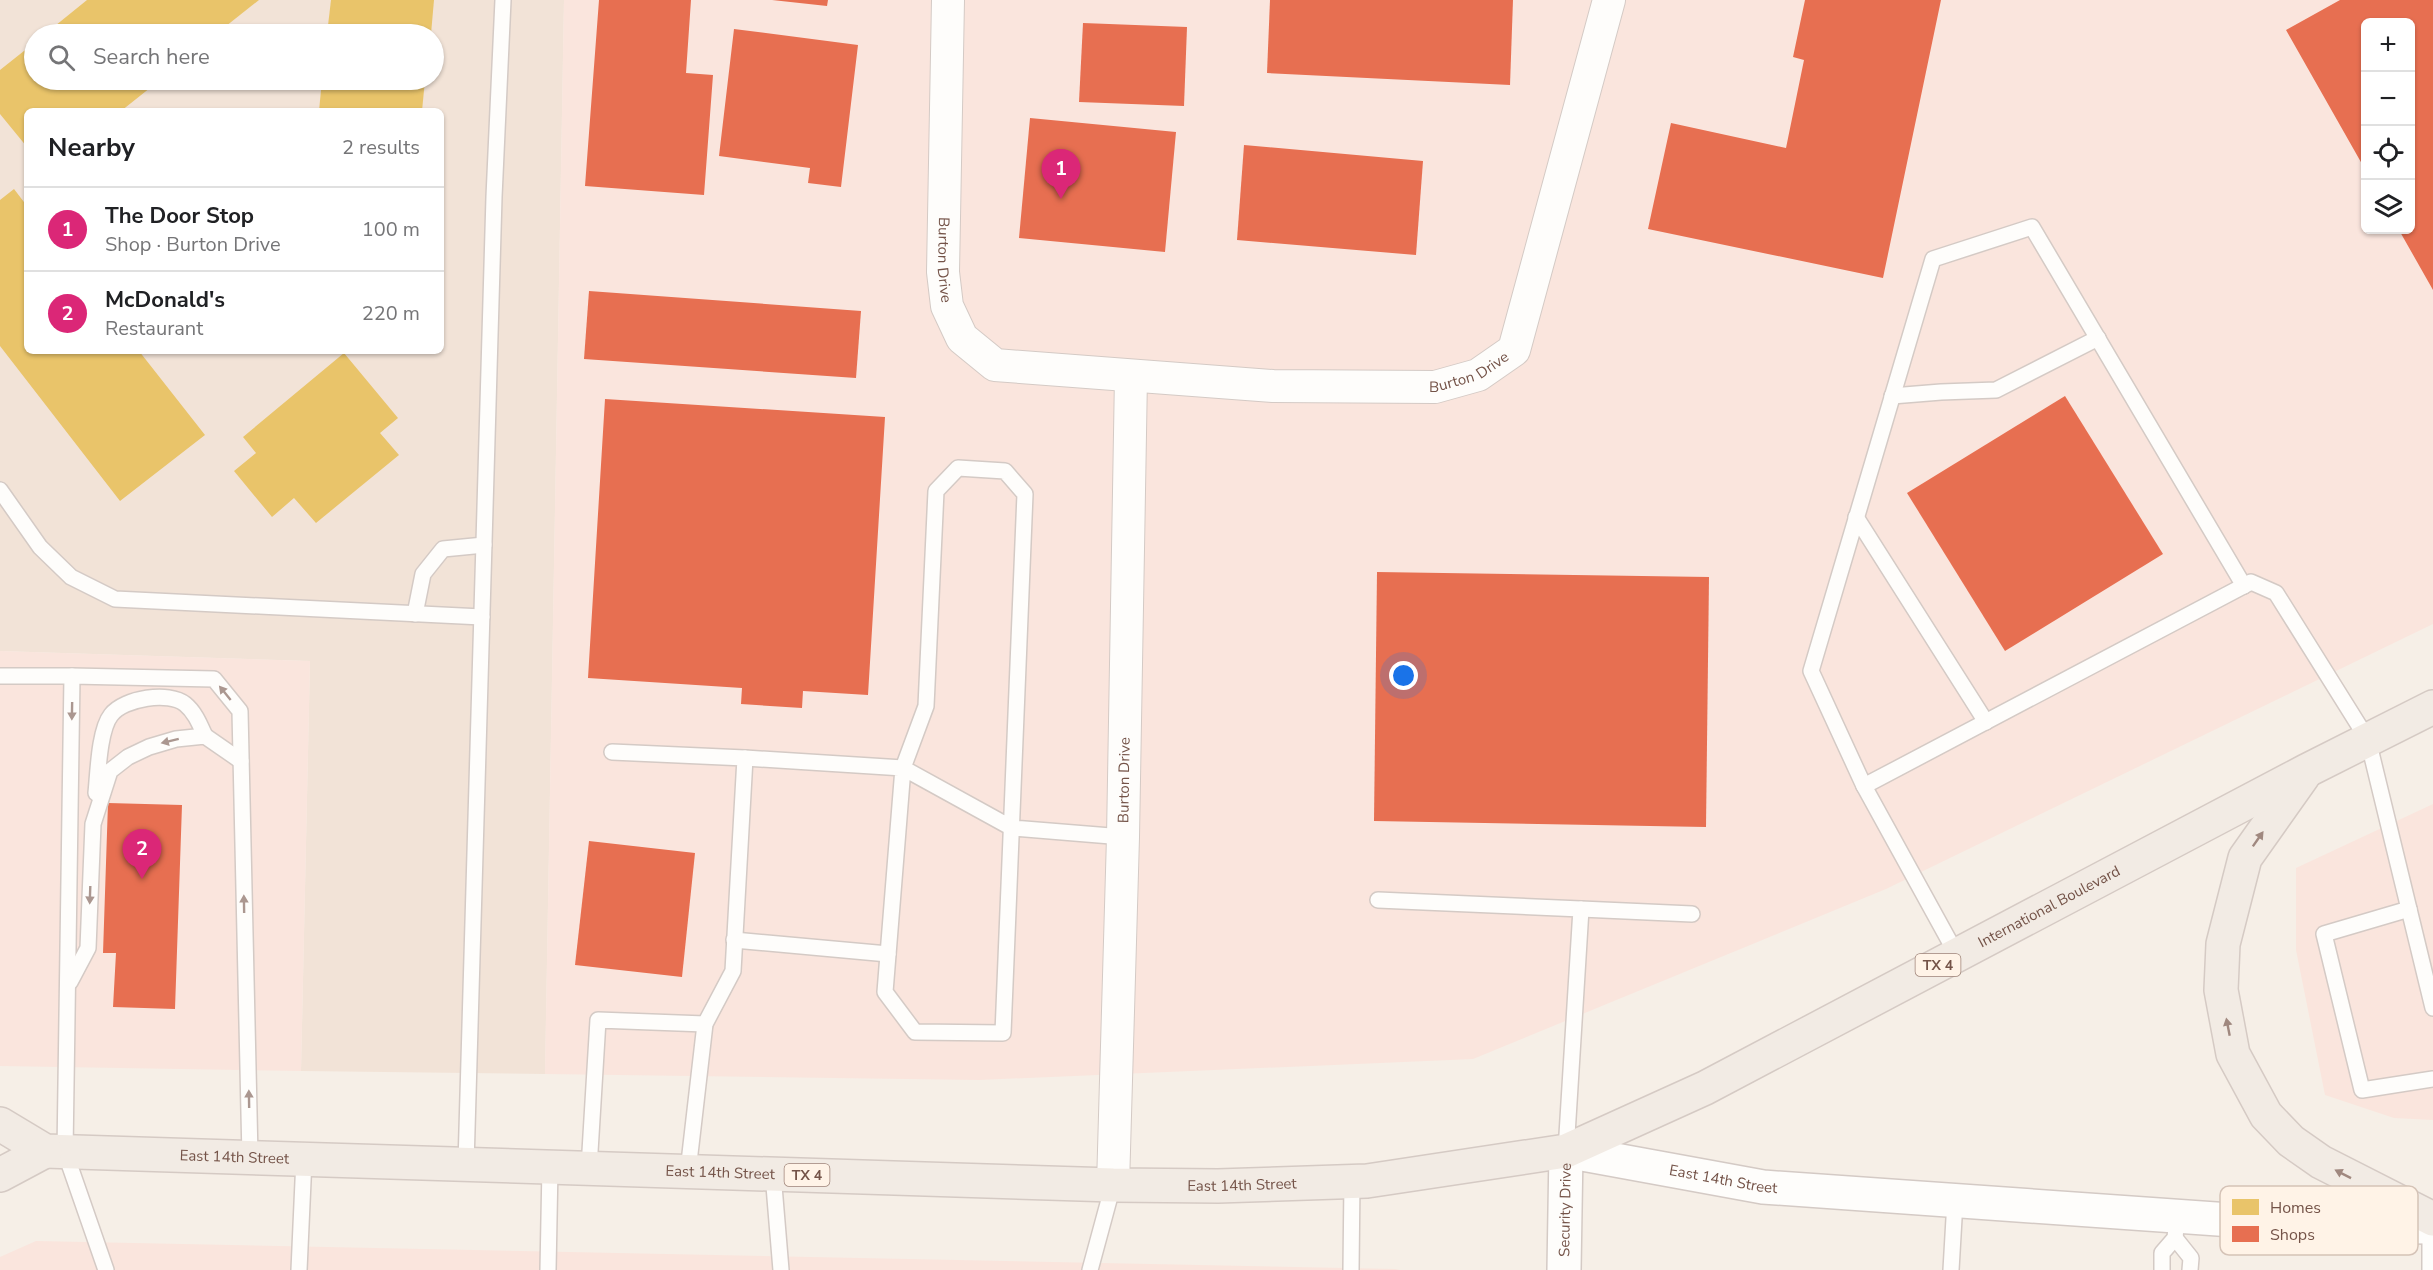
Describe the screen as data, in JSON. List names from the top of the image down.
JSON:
{
  "streets": {
    "main road": ["International Boulevard", "TX 4", "East 14th Street"],
    "street": ["Burton Drive", "Security Drive"]
  },
  "crossings": [
    ["Burton Drive", "East 14th Street"],
    ["International Boulevard", "East 14th Street"],
    ["International Boulevard", "Security Drive"],
    ["East 14th Street", "Security Drive"]
  ],
  "legend": ["Homes", "Shops"],
  "page": {
    "map_buttons": ["+", "−"],
    "search": "Search here",
    "heading": ["Nearby", "2 results"],
    "pins": ["1", "2"],
    "list": [
      {
        "mark": "1",
        "name": "The Door Stop",
        "note": "Shop · Burton Drive",
        "value": "100 m"
      },
      {
        "mark": "2",
        "name": "McDonald's",
        "note": "Restaurant",
        "value": "220 m"
      }
    ]
  }
}
